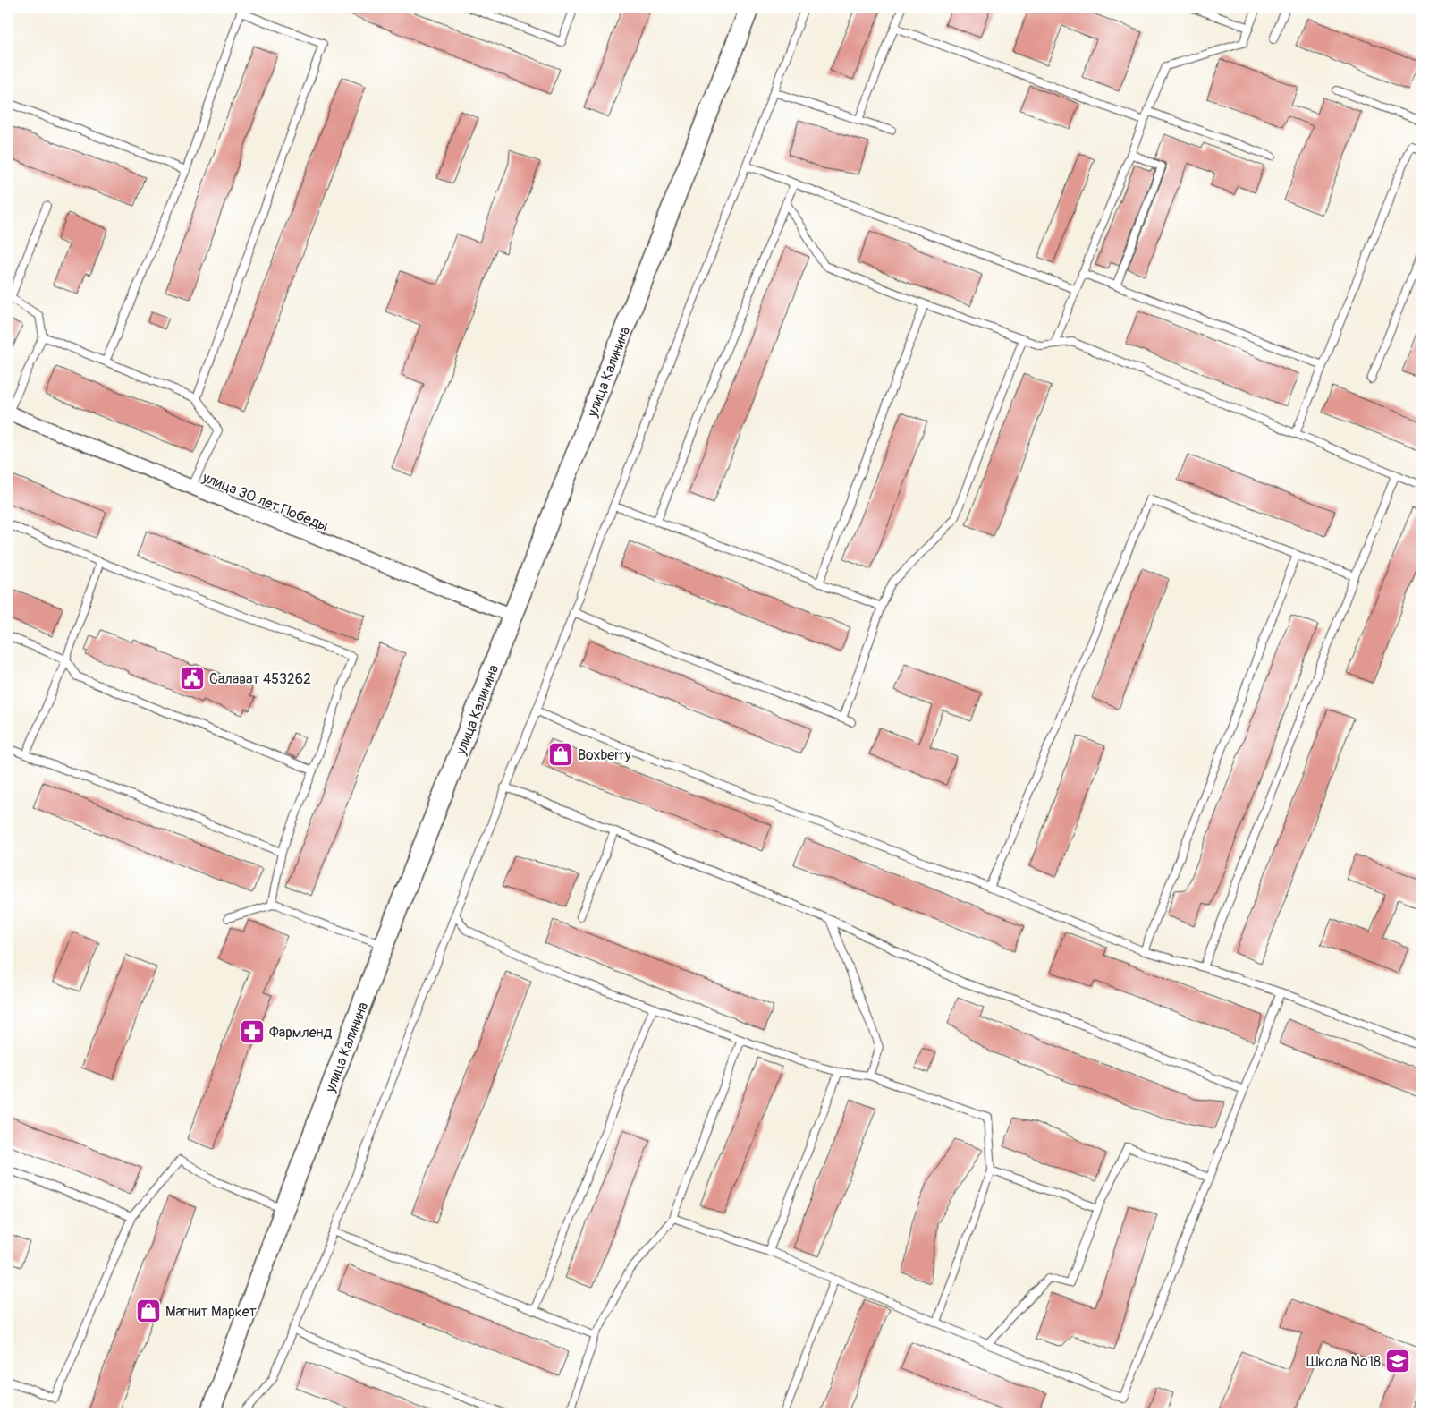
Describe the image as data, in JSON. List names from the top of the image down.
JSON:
{
  "streets": {
    "street": ["улица Калинина", "улица 30 лет Победы"]
  },
  "crossings": [
    ["улица Калинина", "улица 30 лет Победы"]
  ],
  "places": {
    "public building": ["Салават 453262"],
    "shop": ["Boxberry", "Магнит Маркет"],
    "pharmacy": ["Фармленд"],
    "school or university": ["Школа №18"]
  }
}
